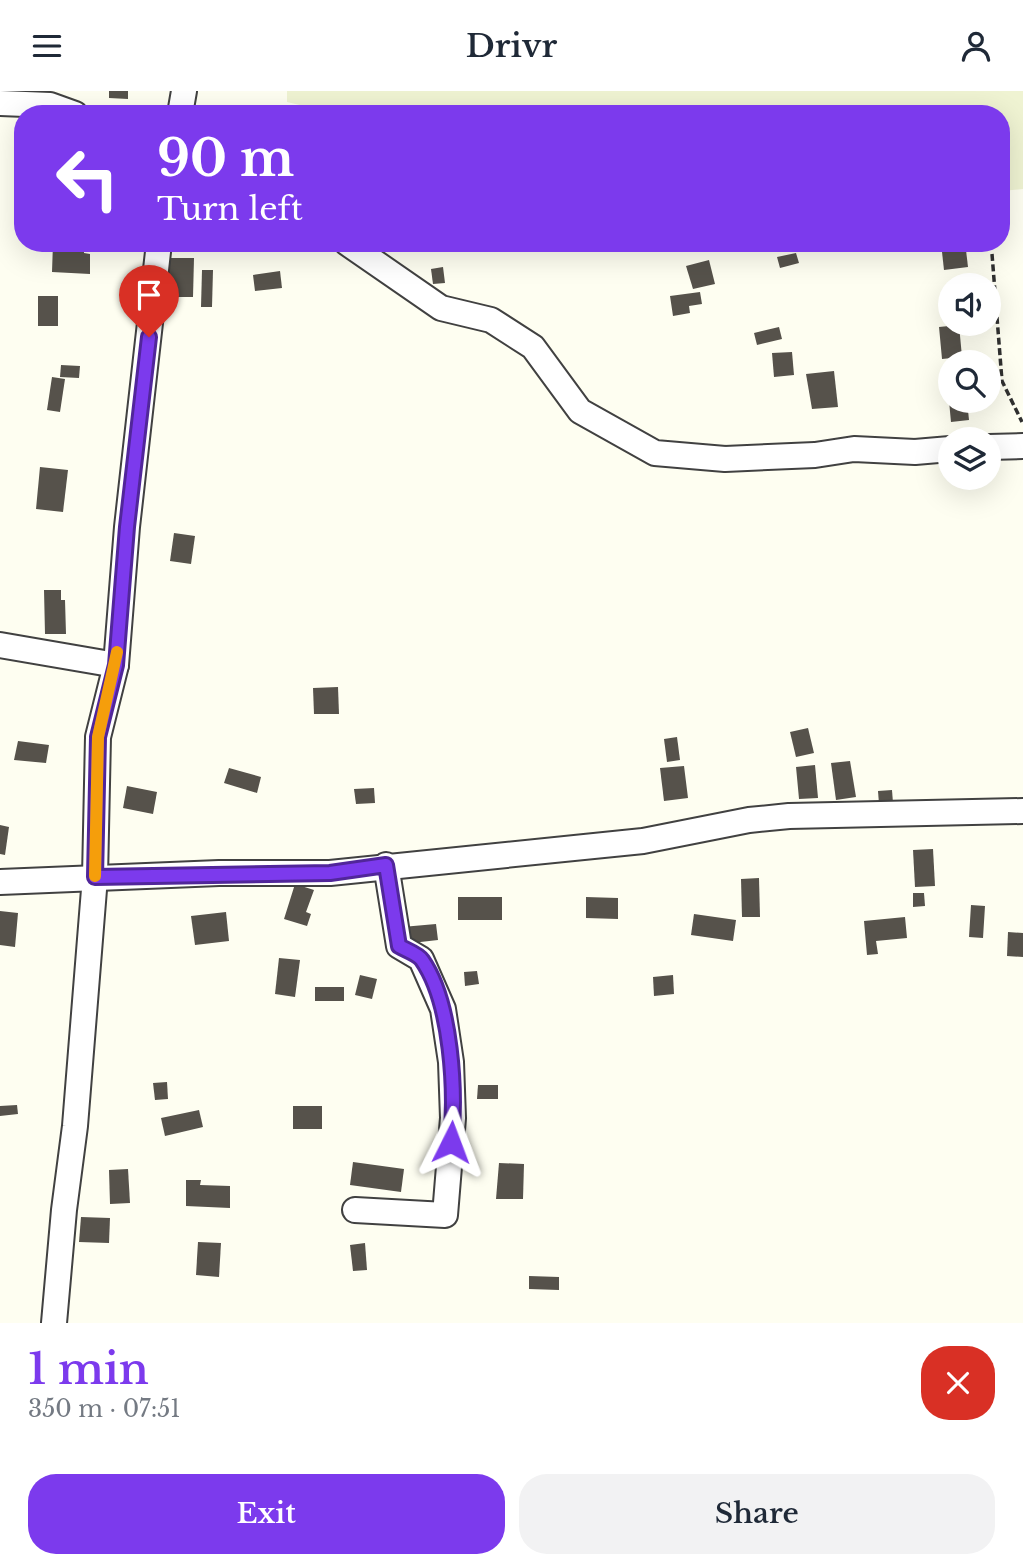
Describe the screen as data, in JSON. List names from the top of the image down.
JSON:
{
  "page": {
    "header": "Drivr",
    "turn": ["90 m", "Turn left"],
    "heading": ["1 min", "350 m · 07:51"],
    "buttons": ["Exit", "Share"]
  }
}
